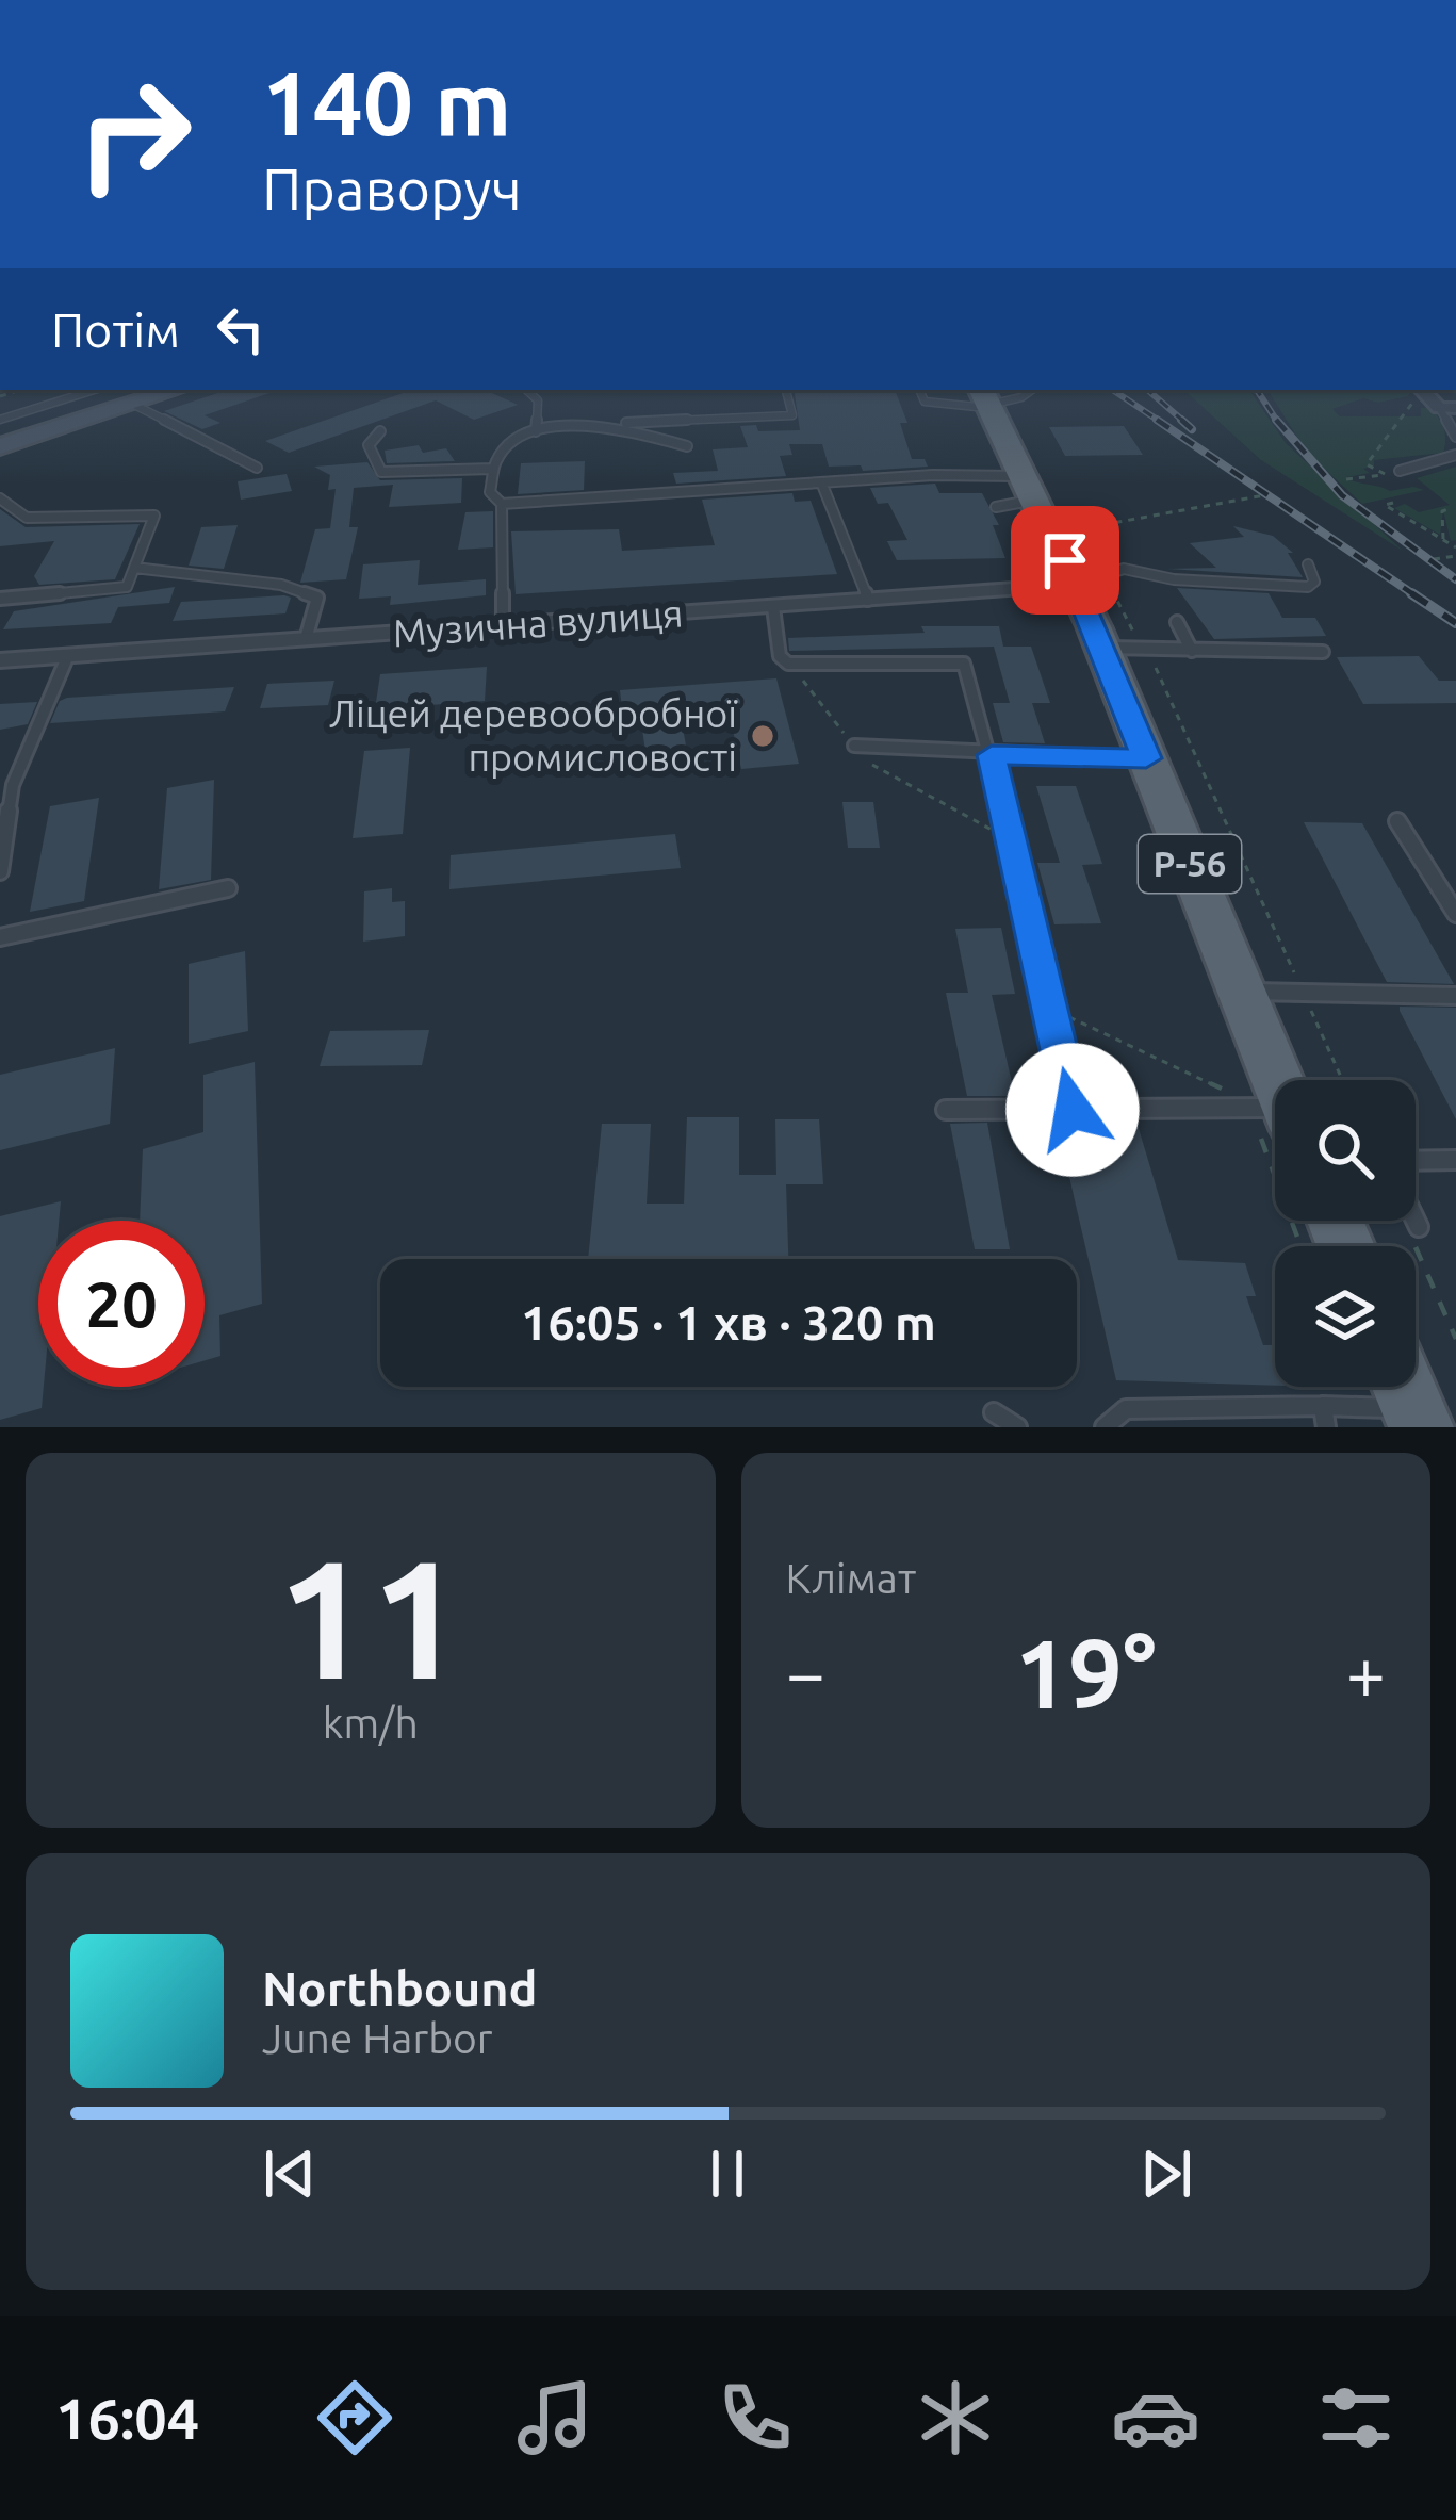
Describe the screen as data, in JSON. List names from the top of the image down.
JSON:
{
  "streets": {
    "main road": ["Р-56"],
    "street": ["Музична вулиця"]
  },
  "crossings": [
    ["Музична вулиця", "Р-56"]
  ],
  "places": ["Ліцей деревообробної промисловості"],
  "page": {
    "turn": ["140 m", "Праворуч"],
    "then": "Потім",
    "limit": "20",
    "trip": "16:05 · 1 хв · 320 m",
    "tile": [
      ["11", "km/h"],
      "Клімат"
    ],
    "heat": ["−", "19°", "+"],
    "song": ["Northbound", "June Harbor"],
    "tabs": "16:04"
  }
}
